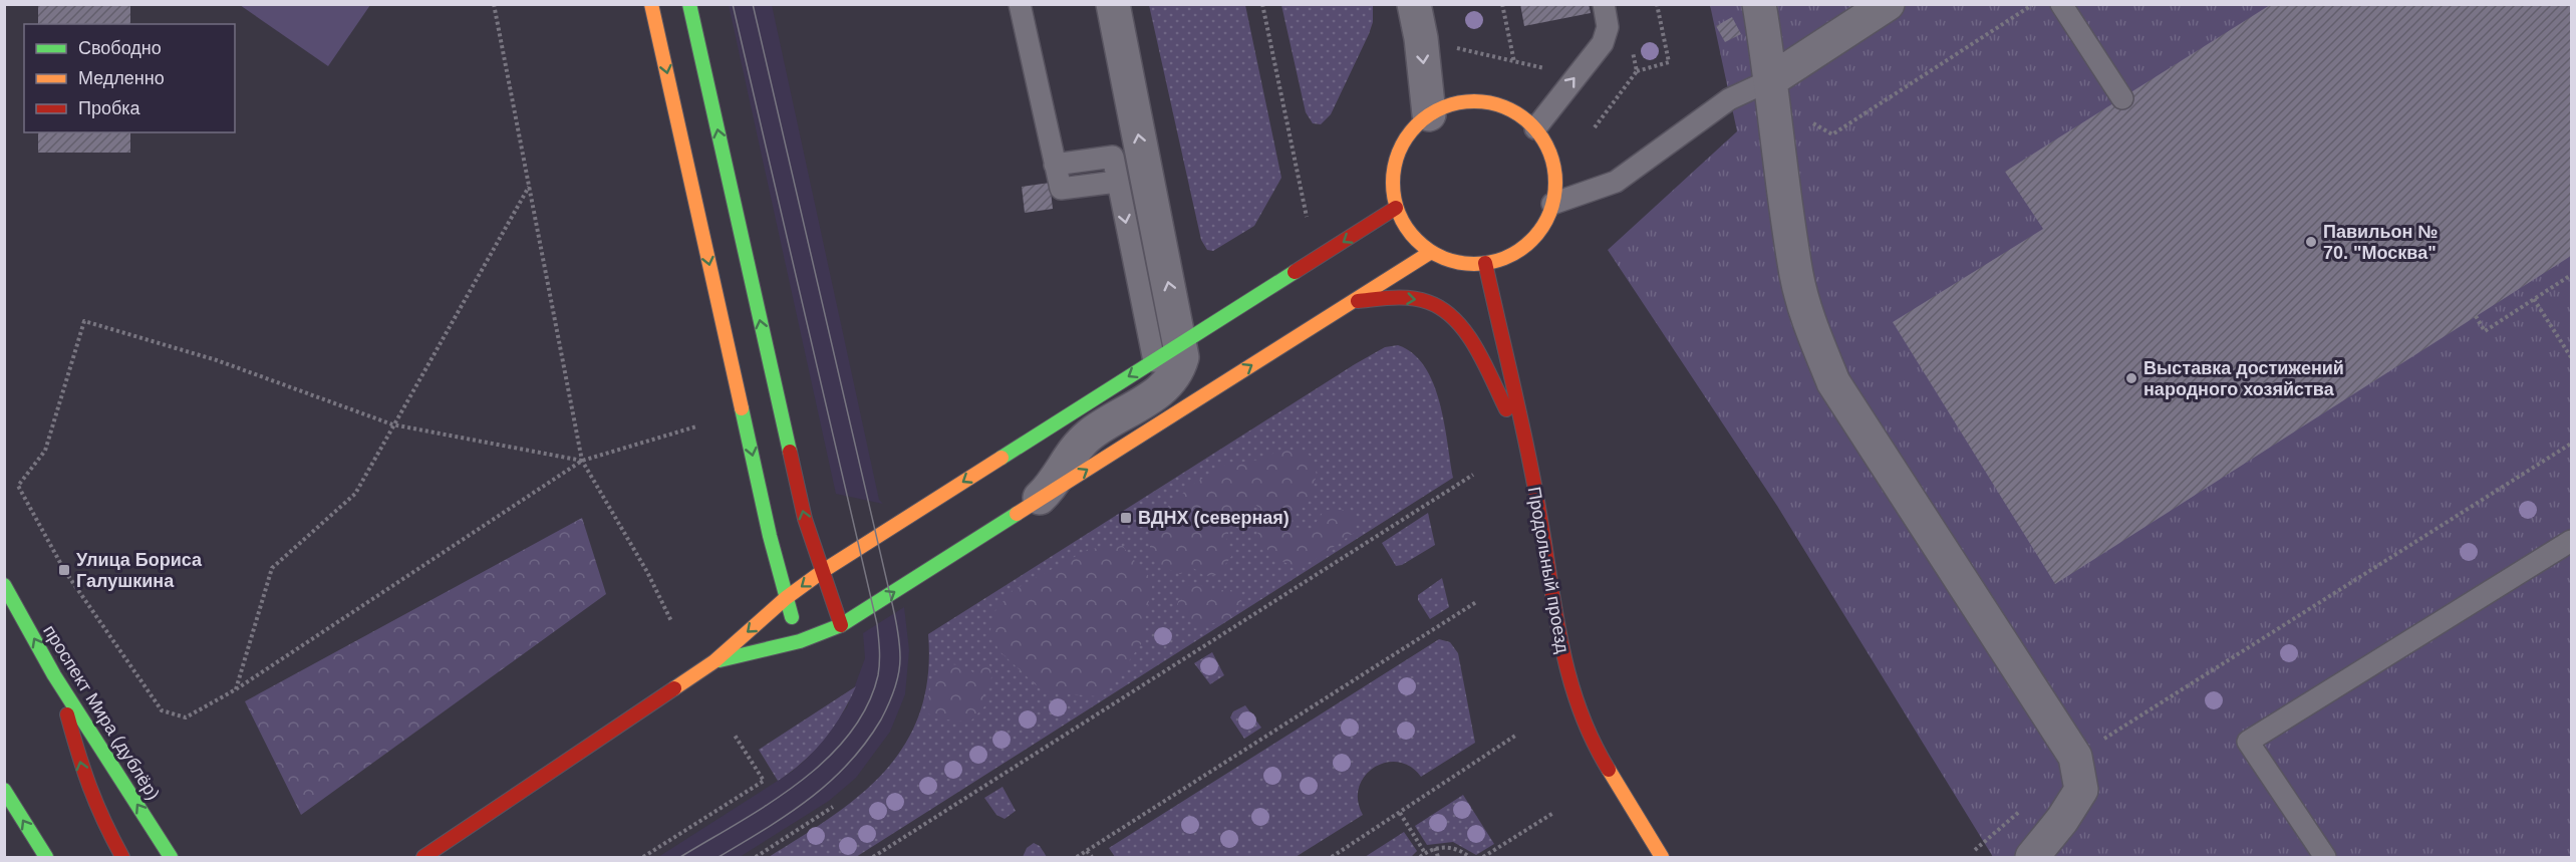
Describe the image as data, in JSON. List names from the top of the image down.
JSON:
{
  "streets": {
    "main road": ["Продольный проезд", "проспект Мира (дублёр)"]
  },
  "places": {
    "other": ["Павильон № 70. \"Москва\"", "Выставка достижений народного хозяйства"],
    "transit": ["ВДНХ (северная)", "Улица Бориса Галушкина"]
  },
  "legend": ["Свободно", "Медленно", "Пробка"]
}
